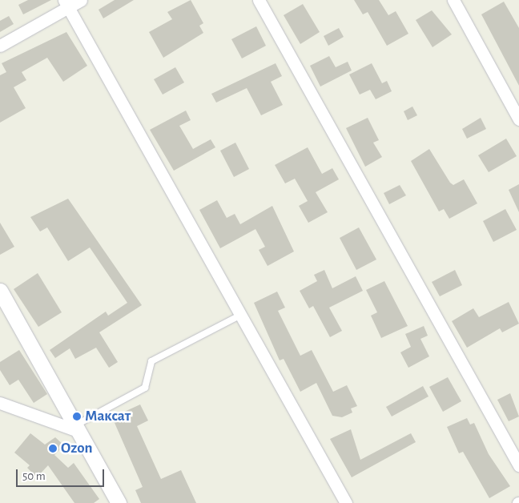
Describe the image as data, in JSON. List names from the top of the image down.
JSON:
{
  "places": ["Максат", "Ozon"],
  "scale_bar": "50 m"
}
